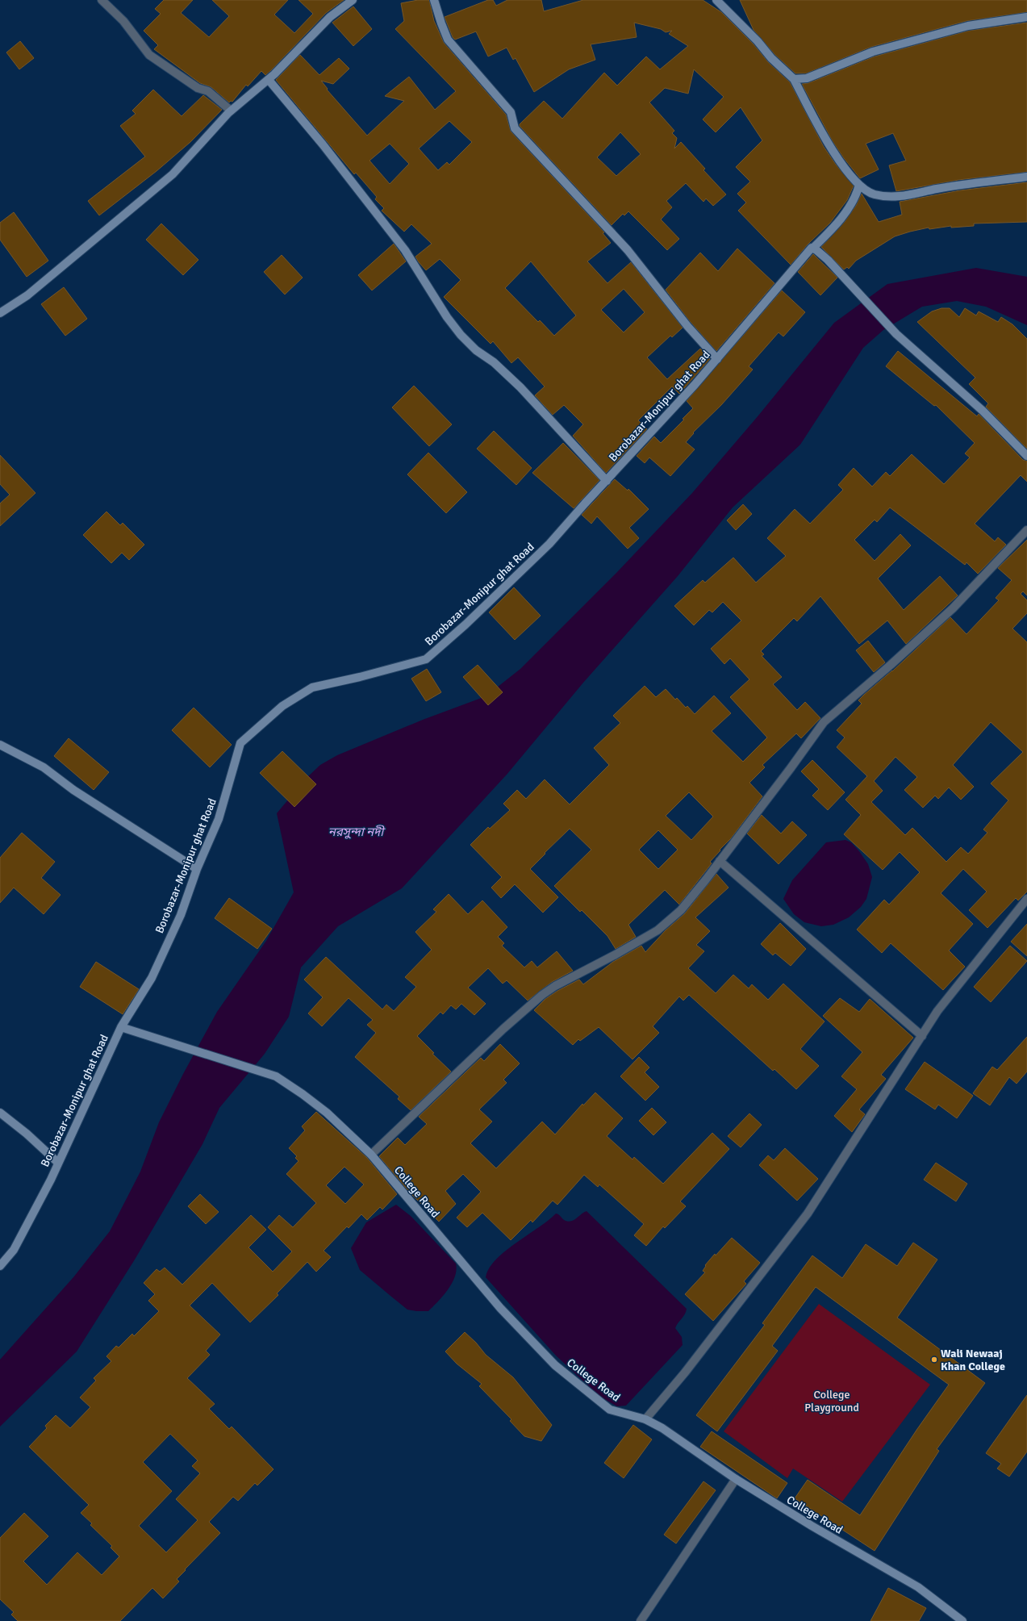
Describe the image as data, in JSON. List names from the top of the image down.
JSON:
{
  "streets": {
    "street": ["Borobazar-Monipur ghat Road", "College Road"]
  },
  "crossings": [
    ["Borobazar-Monipur ghat Road", "College Road"]
  ],
  "water": ["নরসুন্দা নদী"],
  "parks": ["College Playground"],
  "places": ["Wali Newaaj Khan College"]
}
